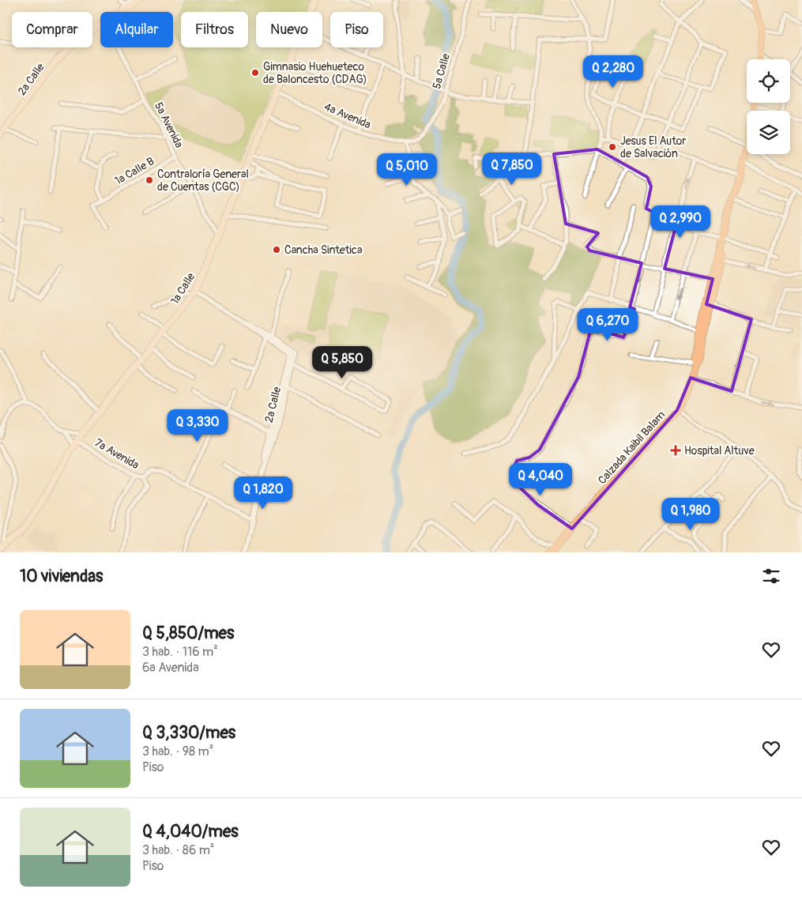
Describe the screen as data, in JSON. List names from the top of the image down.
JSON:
{
  "streets": {
    "main road": ["2a Calle", "1a Calle", "Calzada Kaibil Balam"],
    "street": [
      "5a Calle",
      "4a Avenida",
      "5a Avenida",
      "1a Calle B",
      "7a Avenida"
    ]
  },
  "crossings": [
    ["5a Calle", "4a Avenida"],
    ["2a Calle", "7a Avenida"],
    ["4a Avenida", "1a Calle"],
    ["5a Avenida", "1a Calle B"],
    ["5a Avenida", "1a Calle"],
    ["1a Calle", "7a Avenida"]
  ],
  "places": {
    "other": [
      "Gimnasio Huehueteco de Baloncesto (CDAG)",
      "Jesus El Autor de Salvación",
      "Contraloría General de Cuentas (CGC)",
      "Cancha Sintetica"
    ],
    "health": ["Hospital Altuve"]
  },
  "page": {
    "chip": [
      "Comprar",
      "Alquilar",
      "Filtros",
      "Nuevo",
      "Piso"
    ],
    "price": [
      "Q 2,280",
      "Q 7,850",
      "Q 5,010",
      "Q 2,990",
      "Q 6,270",
      "Q 5,850",
      "Q 3,330",
      "Q 4,040",
      "Q 1,820",
      "Q 1,980"
    ],
    "heading": "10 viviendas",
    "list": [
      {
        "name": "Q 5,850/mes",
        "note": "3 hab. · 116 m² · 6a Avenida"
      },
      {
        "name": "Q 3,330/mes",
        "note": "3 hab. · 98 m² · Piso"
      },
      {
        "name": "Q 4,040/mes",
        "note": "3 hab. · 86 m² · Piso"
      }
    ]
  }
}
